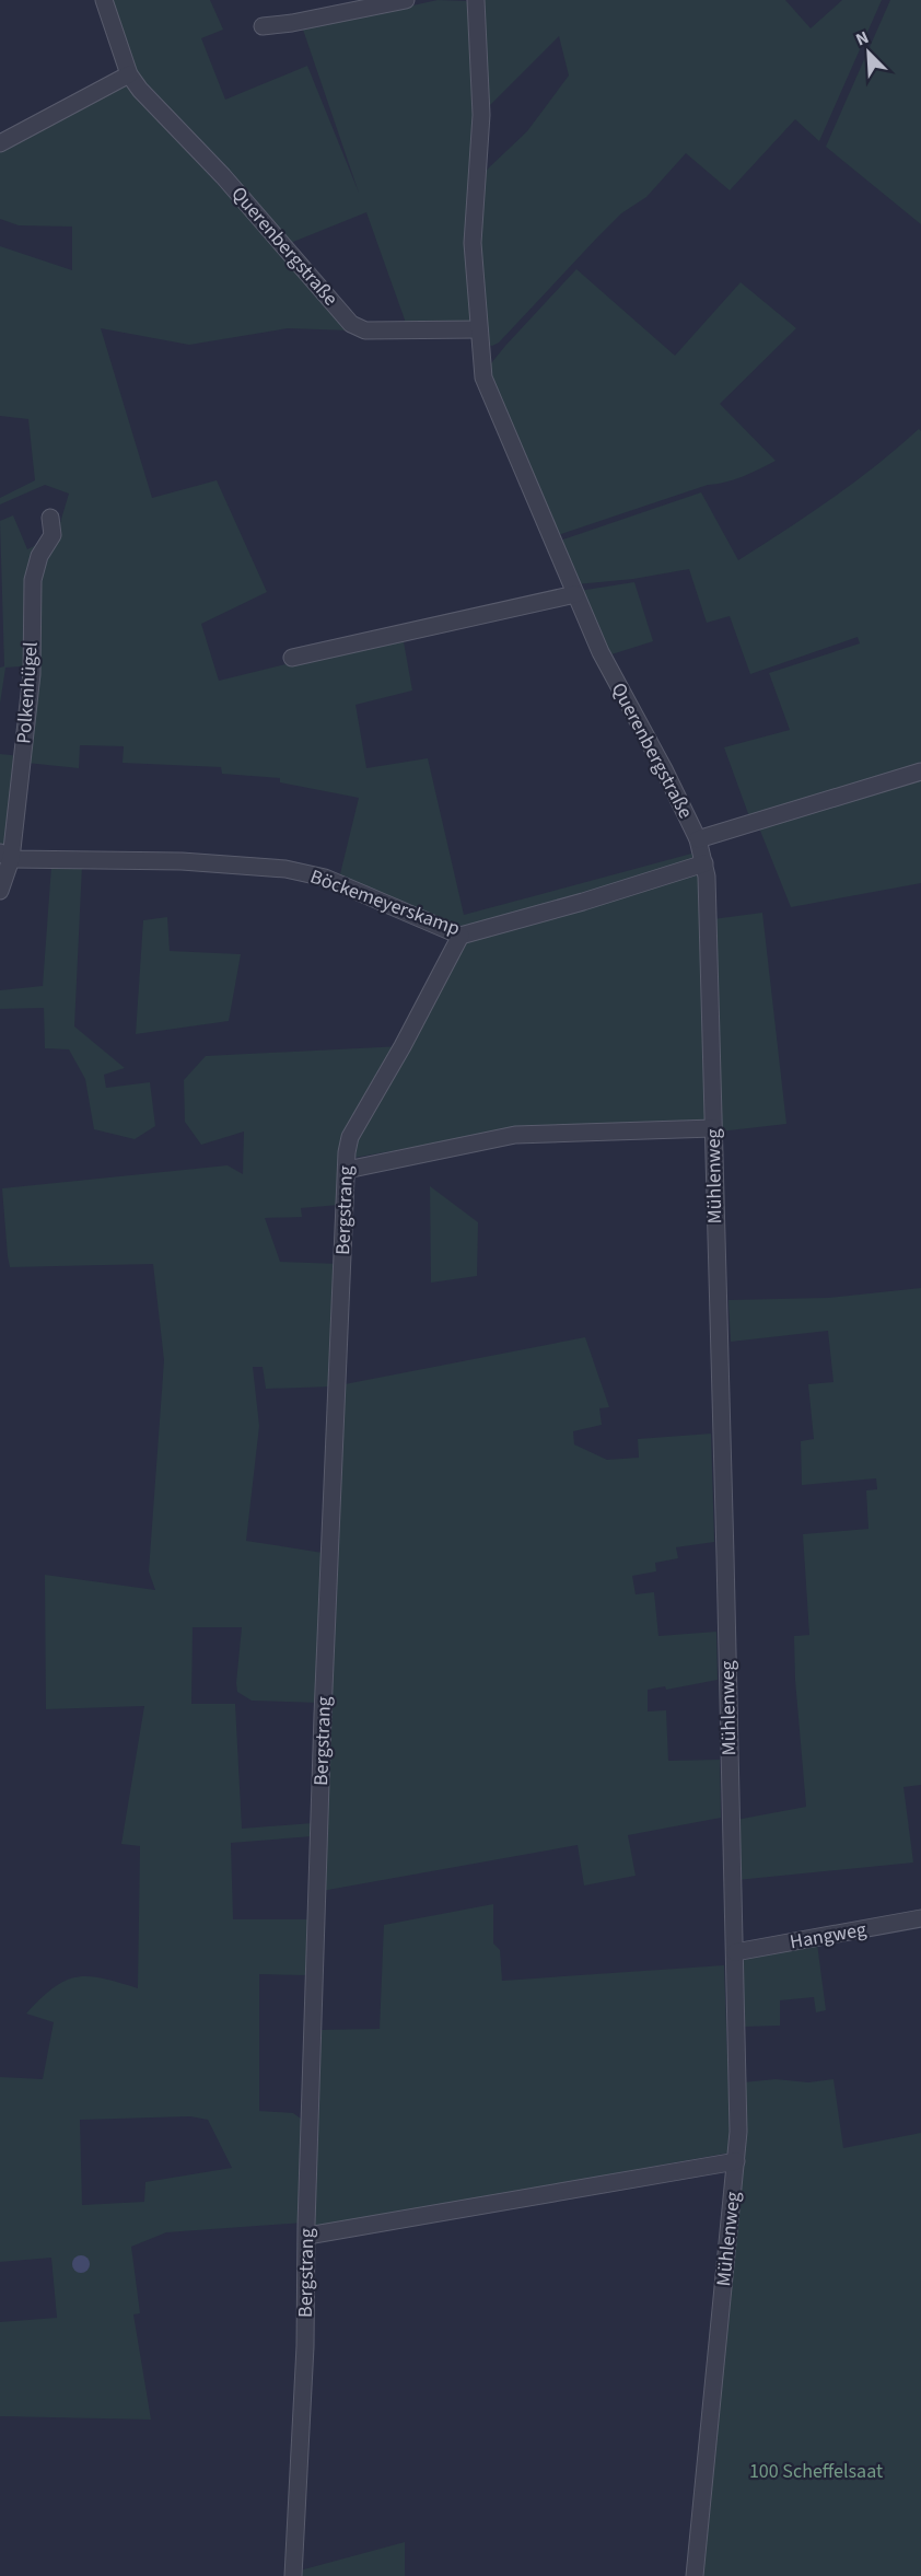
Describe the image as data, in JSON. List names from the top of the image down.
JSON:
{
  "streets": {
    "street": [
      "Querenbergstraße",
      "Polkenhügel",
      "Böckemeyerskamp",
      "Mühlenweg",
      "Bergstrang",
      "Hangweg"
    ]
  },
  "crossings": [
    ["Querenbergstraße", "Mühlenweg"],
    ["Polkenhügel", "Böckemeyerskamp"],
    ["Böckemeyerskamp", "Mühlenweg"],
    ["Böckemeyerskamp", "Bergstrang"],
    ["Mühlenweg", "Hangweg"]
  ],
  "parks": ["100 Scheffelsaat"],
  "north": "top left"
}
